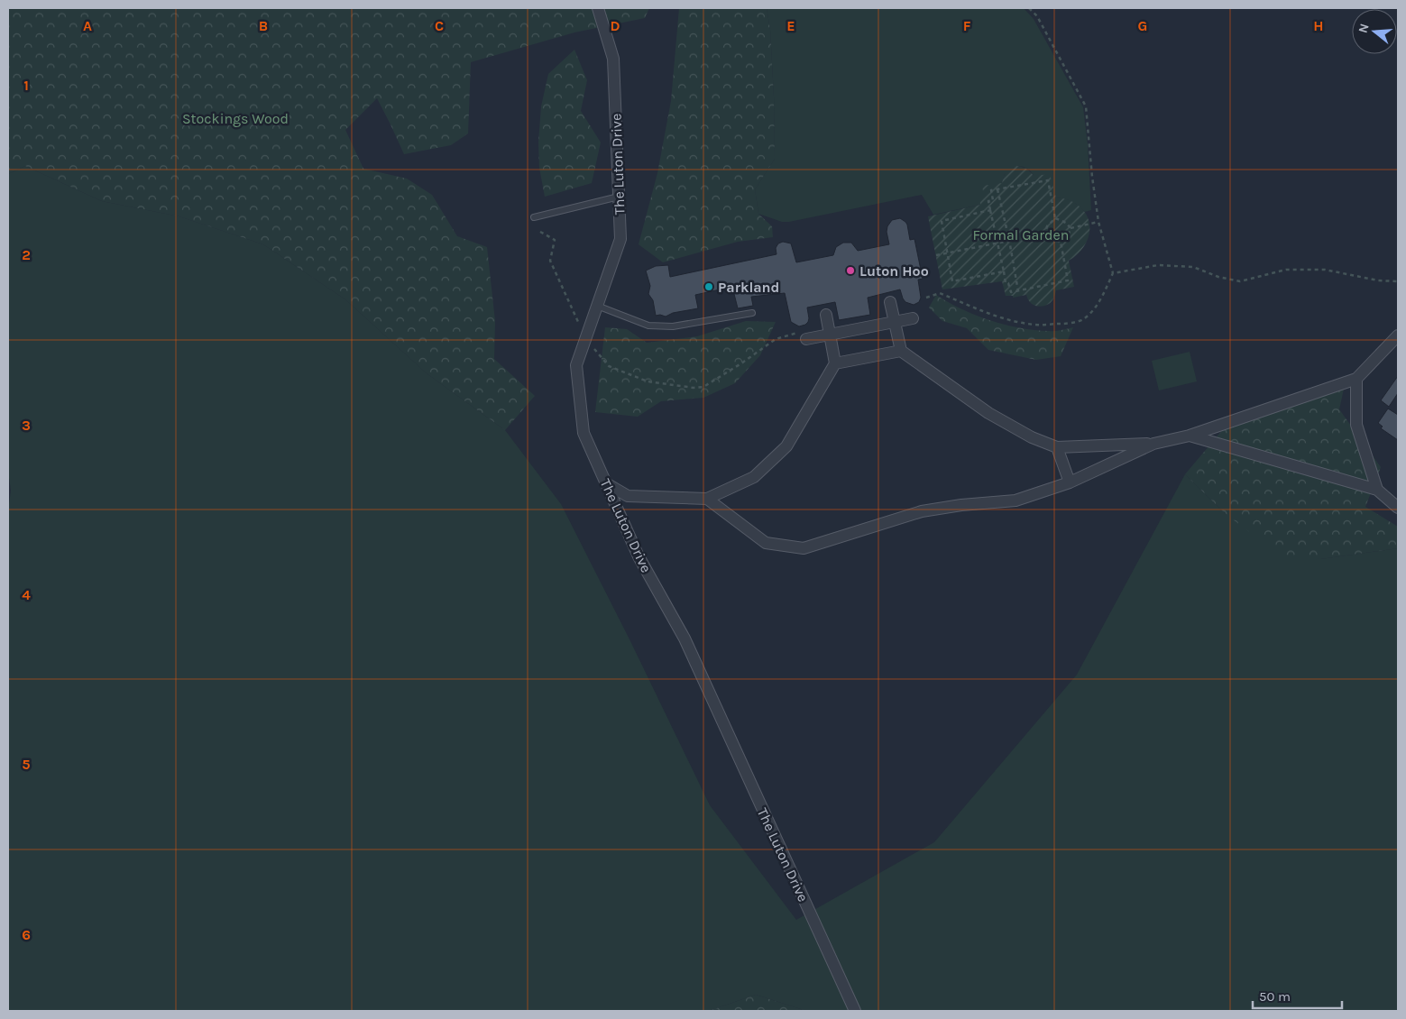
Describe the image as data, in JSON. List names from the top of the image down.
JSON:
{
  "streets": {
    "street": ["The Luton Drive"]
  },
  "parks": ["Stockings Wood", "Formal Garden"],
  "places": ["Luton Hoo", "Parkland"],
  "scale_bar": "50 m",
  "north": "left",
  "grid": {
    "columns": [
      "A",
      "B",
      "C",
      "D",
      "E",
      "F",
      "G",
      "H"
    ],
    "rows": [
      "1",
      "2",
      "3",
      "4",
      "5",
      "6"
    ]
  }
}
